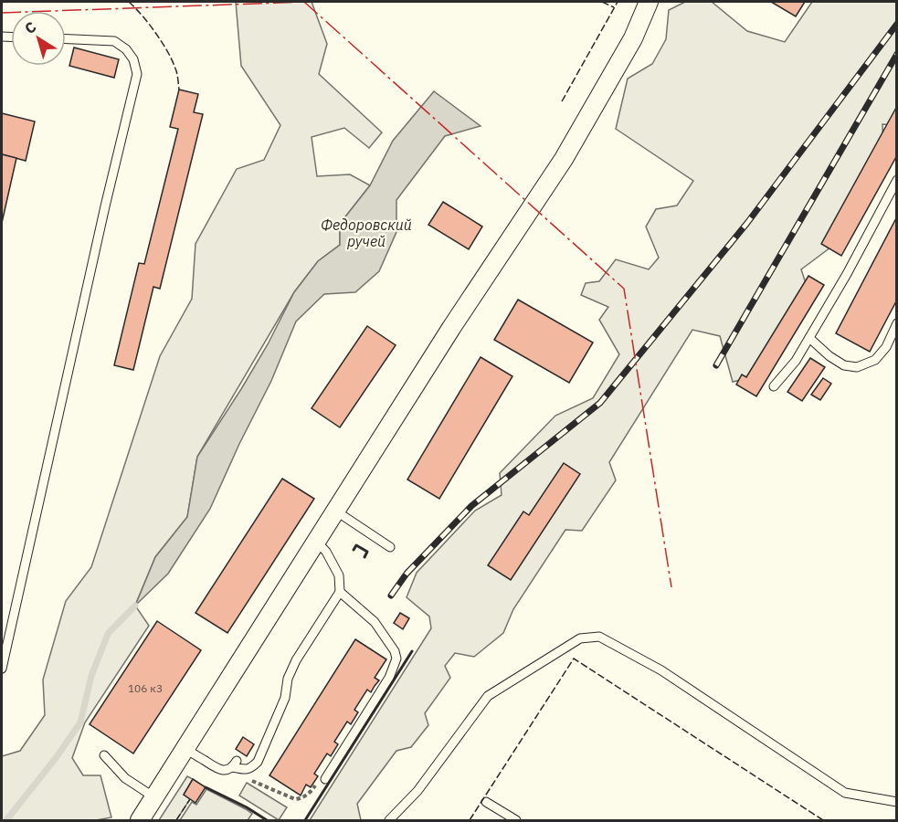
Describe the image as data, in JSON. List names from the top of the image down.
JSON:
{
  "water": ["Федоровский ручей"],
  "house_numbers": ["106 к3"],
  "north": "top left"
}
